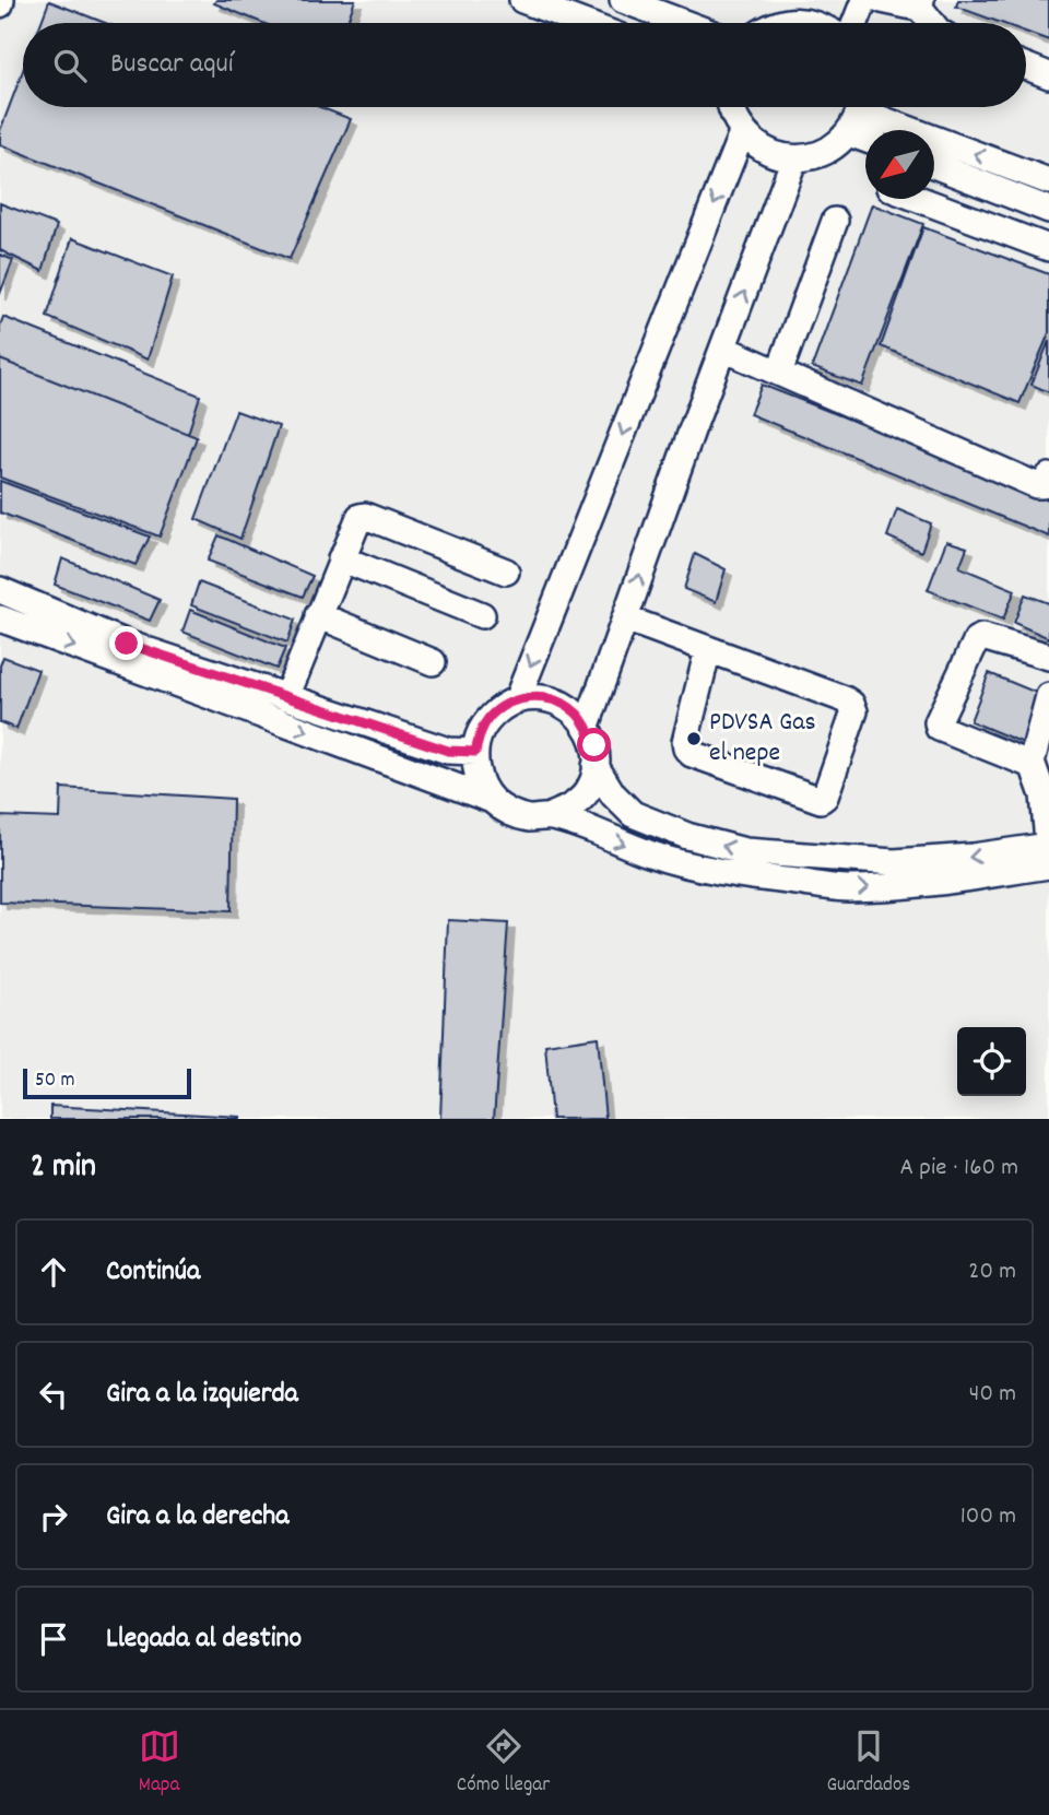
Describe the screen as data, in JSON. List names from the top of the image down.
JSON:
{
  "places": ["PDVSA Gas el nepe"],
  "scale_bar": "50 m",
  "north": "bottom left",
  "page": {
    "search": "Buscar aquí",
    "scale": "50 m",
    "heading": ["2 min", "A pie · 160 m"],
    "list": [
      ["Continúa", "20 m"],
      ["Gira a la izquierda", "40 m"],
      ["Gira a la derecha", "100 m"],
      "Llegada al destino"
    ],
    "nav": ["Mapa", "Cómo llegar", "Guardados"]
  }
}
